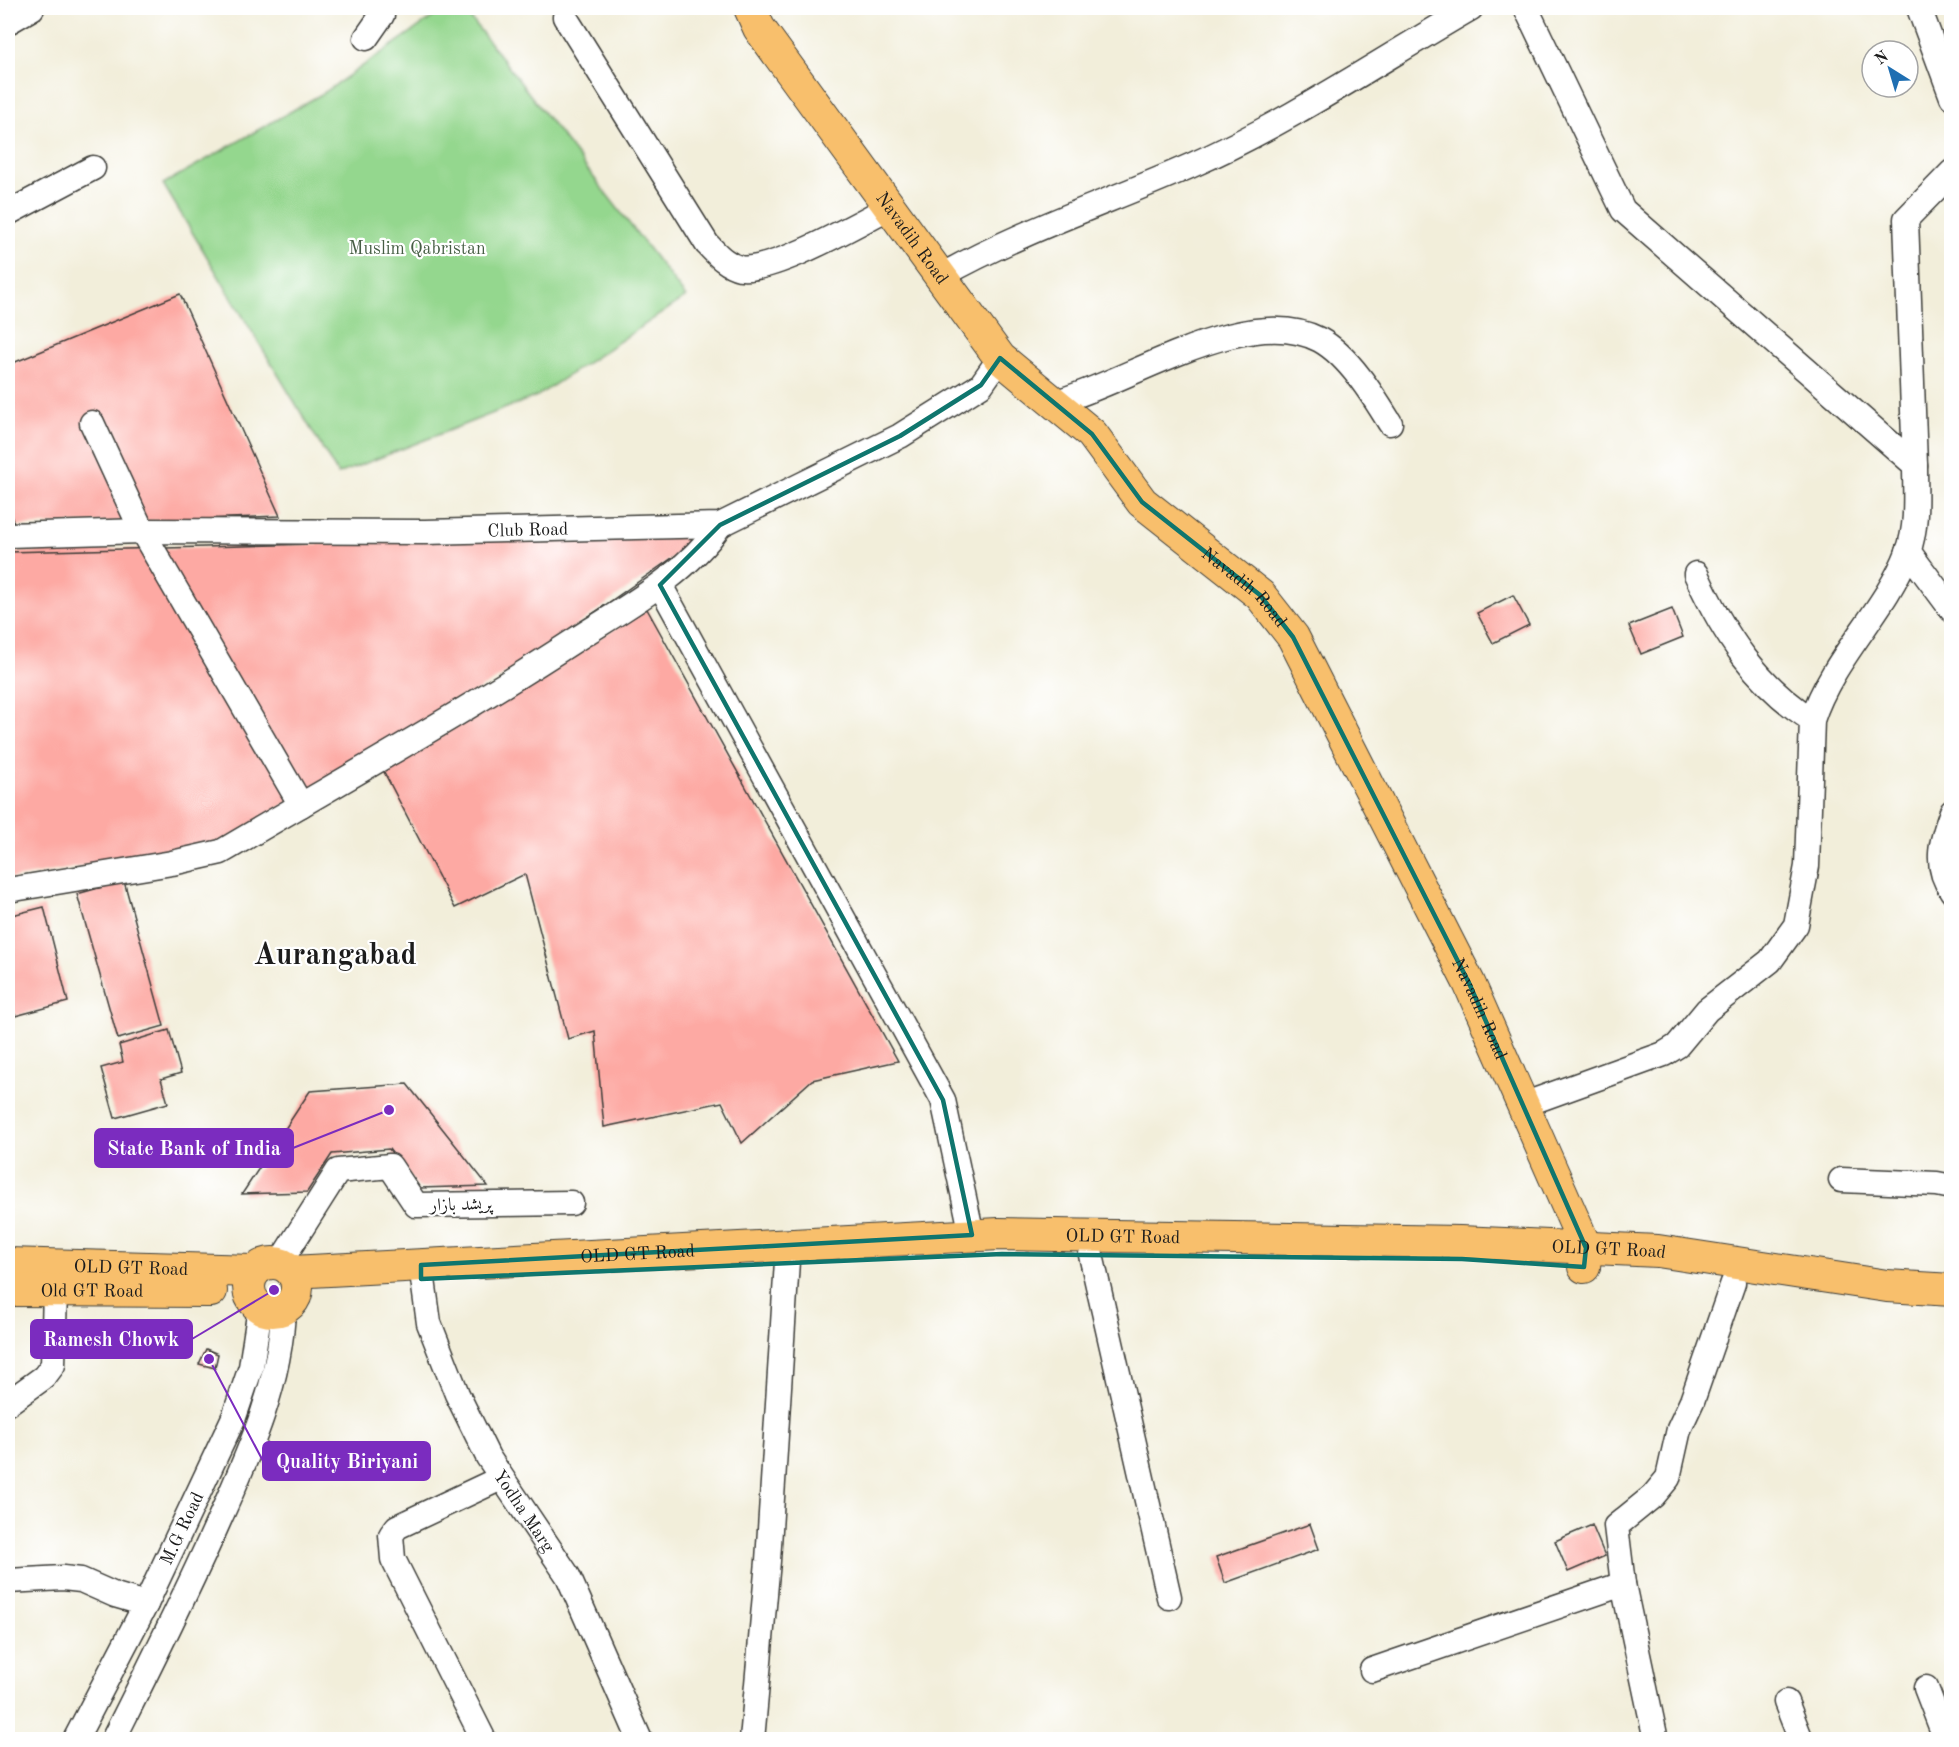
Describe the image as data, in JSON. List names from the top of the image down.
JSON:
{
  "streets": {
    "main road": ["Navadih Road", "OLD GT Road", "Old GT Road"],
    "street": [
      "Club Road",
      "پریشد بازار",
      "Yodha Marg",
      "M.G Road"
    ]
  },
  "crossings": [
    ["Navadih Road", "Club Road"],
    ["Navadih Road", "OLD GT Road"],
    ["پریشد بازار", "OLD GT Road"],
    ["پریشد بازار", "Old GT Road"],
    ["پریشد بازار", "M.G Road"],
    ["OLD GT Road", "Old GT Road"],
    ["OLD GT Road", "Yodha Marg"],
    ["OLD GT Road", "M.G Road"],
    ["Old GT Road", "M.G Road"]
  ],
  "districts": ["Aurangabad"],
  "parks": ["Muslim Qabristan"],
  "places": ["State Bank of India", "Ramesh Chowk", "Quality Biriyani"],
  "north": "top left"
}
